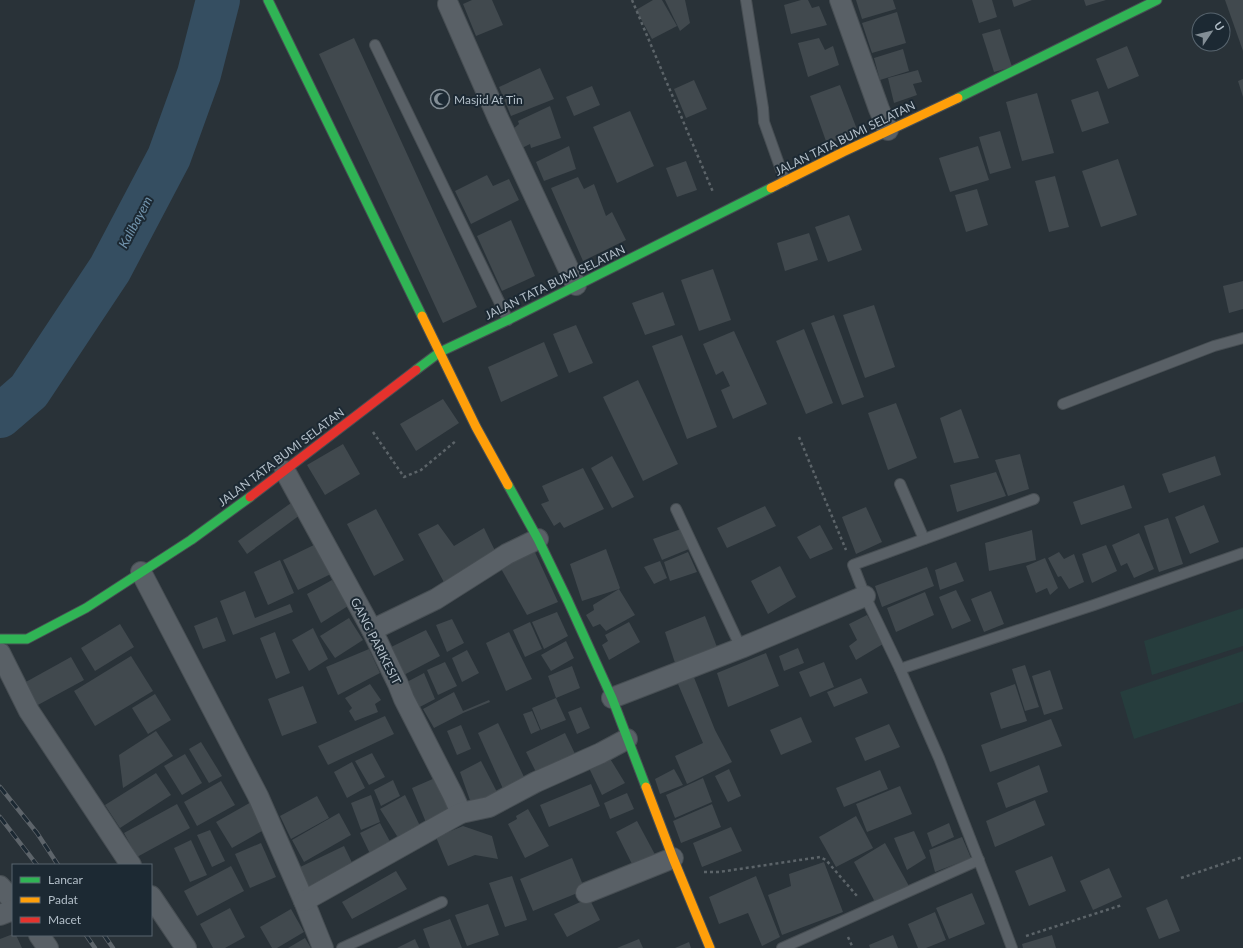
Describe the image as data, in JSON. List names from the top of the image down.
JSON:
{
  "streets": {
    "street": ["JALAN TATA BUMI SELATAN", "GANG PARIKESIT"]
  },
  "crossings": [
    ["JALAN TATA BUMI SELATAN", "GANG PARIKESIT"]
  ],
  "water": ["Kalibayem"],
  "places": {
    "mosque": ["Masjid At Tin"]
  },
  "legend": ["Lancar", "Padat", "Macet"],
  "north": "top right"
}
